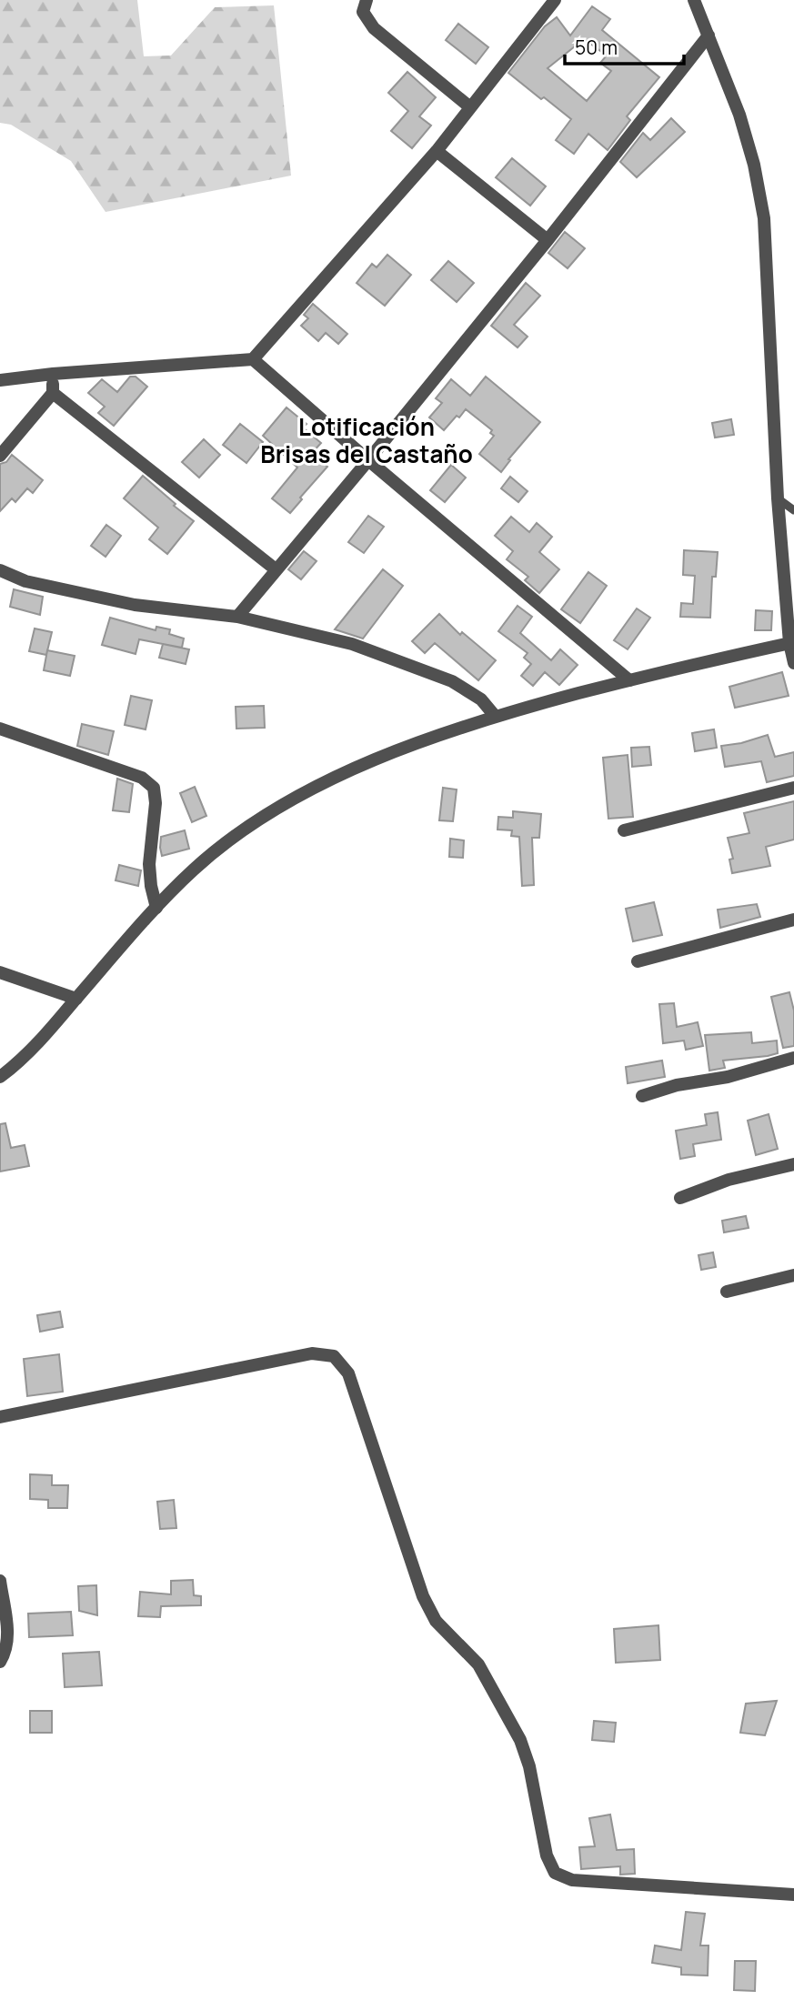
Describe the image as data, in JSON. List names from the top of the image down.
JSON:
{
  "districts": ["Lotificación Brisas del Castaño"],
  "scale_bar": "50 m"
}
